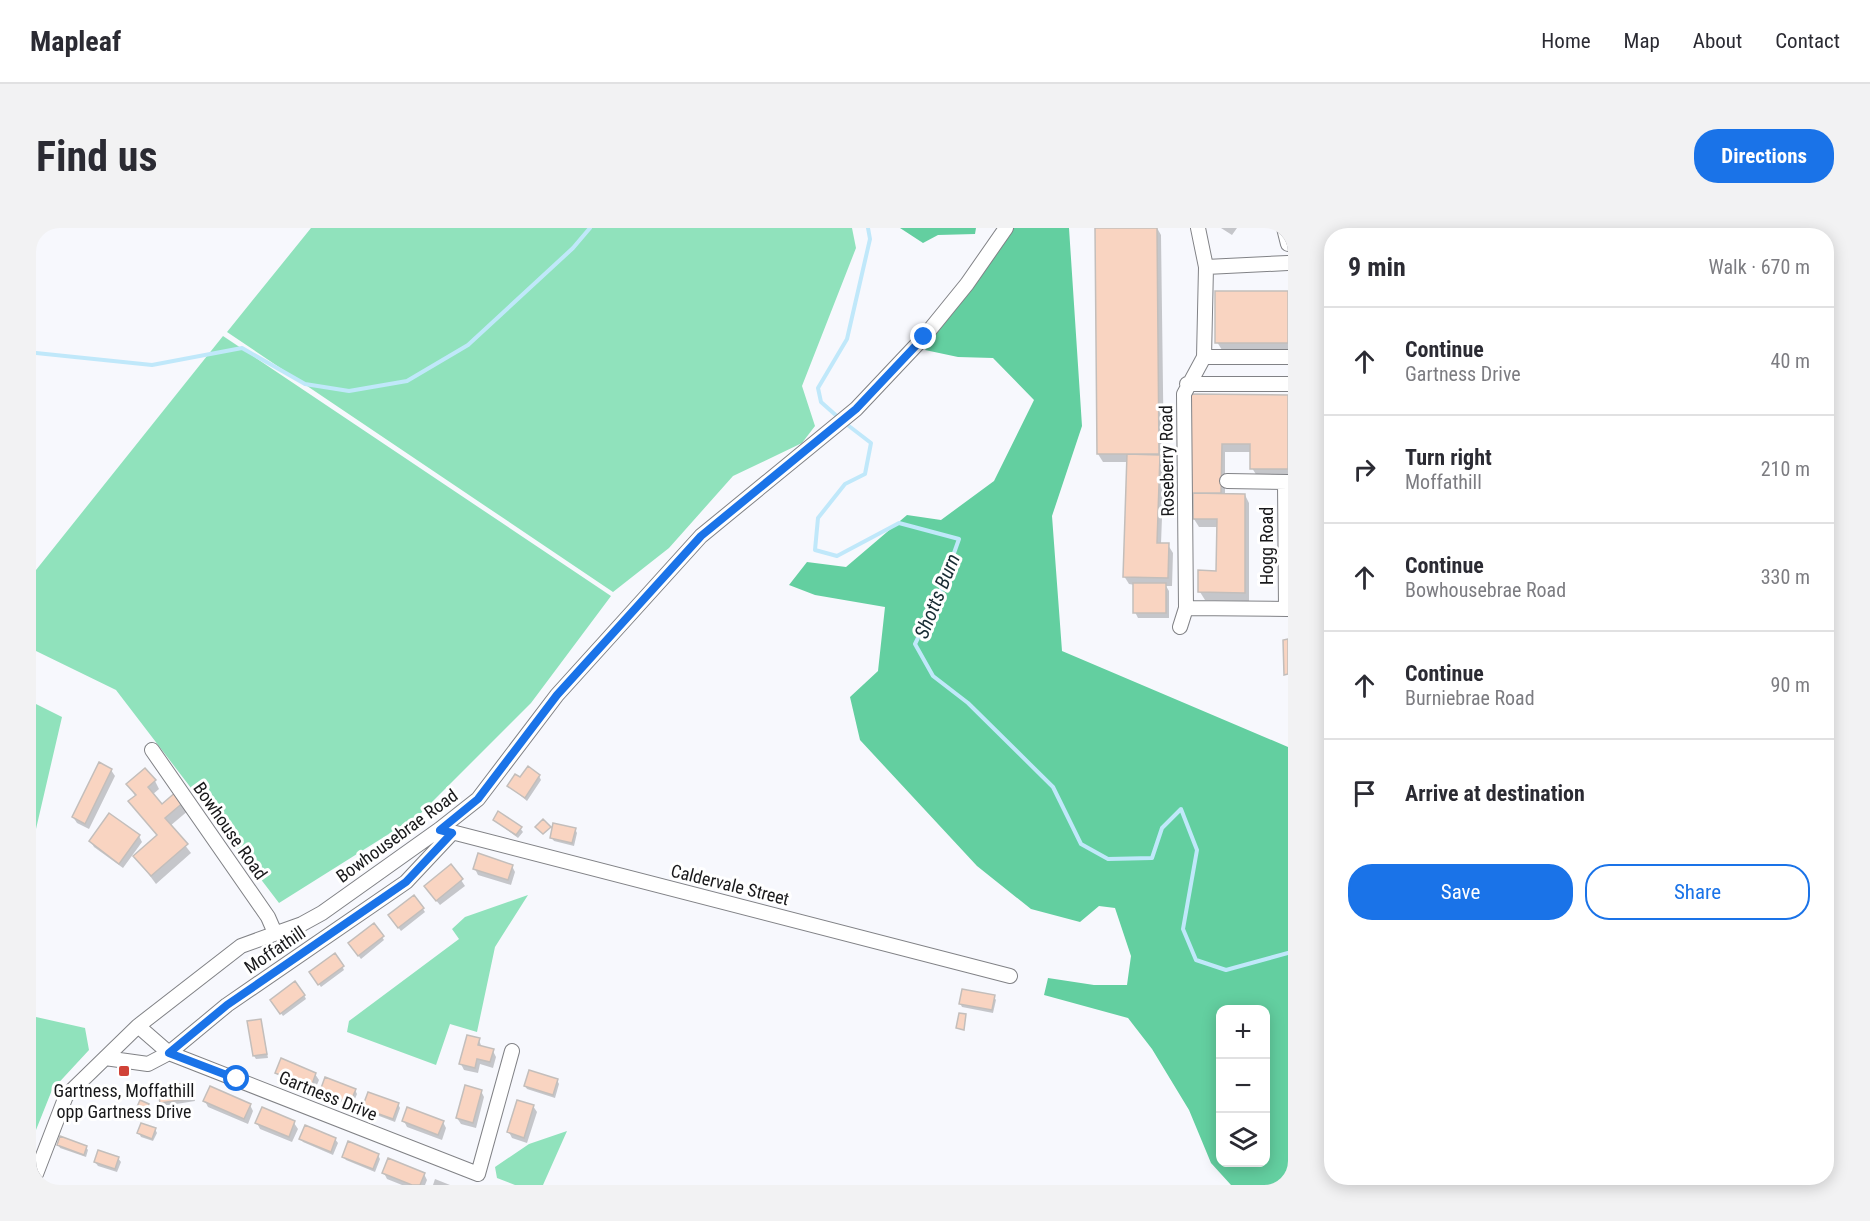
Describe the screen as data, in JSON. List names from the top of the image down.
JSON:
{
  "streets": {
    "street": [
      "Roseberry Road",
      "Hogg Road",
      "Bowhouse Road",
      "Bowhousebrae Road",
      "Caldervale Street",
      "Moffathill",
      "Gartness Drive"
    ]
  },
  "crossings": [
    ["Bowhouse Road", "Bowhousebrae Road"],
    ["Bowhousebrae Road", "Caldervale Street"],
    ["Bowhousebrae Road", "Moffathill"],
    ["Bowhousebrae Road", "Gartness Drive"],
    ["Caldervale Street", "Moffathill"],
    ["Moffathill", "Gartness Drive"]
  ],
  "water": ["Shotts Burn"],
  "places": {
    "transit": ["Gartness, Moffathill opp Gartness Drive"]
  },
  "page": {
    "header": "Mapleaf",
    "nav": [
      "Home",
      "Map",
      "About",
      "Contact"
    ],
    "buttons": [
      "Directions",
      ["Save", "Share"]
    ],
    "title": "Find us",
    "heading": ["9 min", "Walk · 670 m"],
    "list": [
      ["Continue", "Gartness Drive", "40 m"],
      ["Turn right", "Moffathill", "210 m"],
      ["Continue", "Bowhousebrae Road", "330 m"],
      ["Continue", "Burniebrae Road", "90 m"],
      "Arrive at destination"
    ],
    "map_buttons": ["+", "−"]
  }
}
